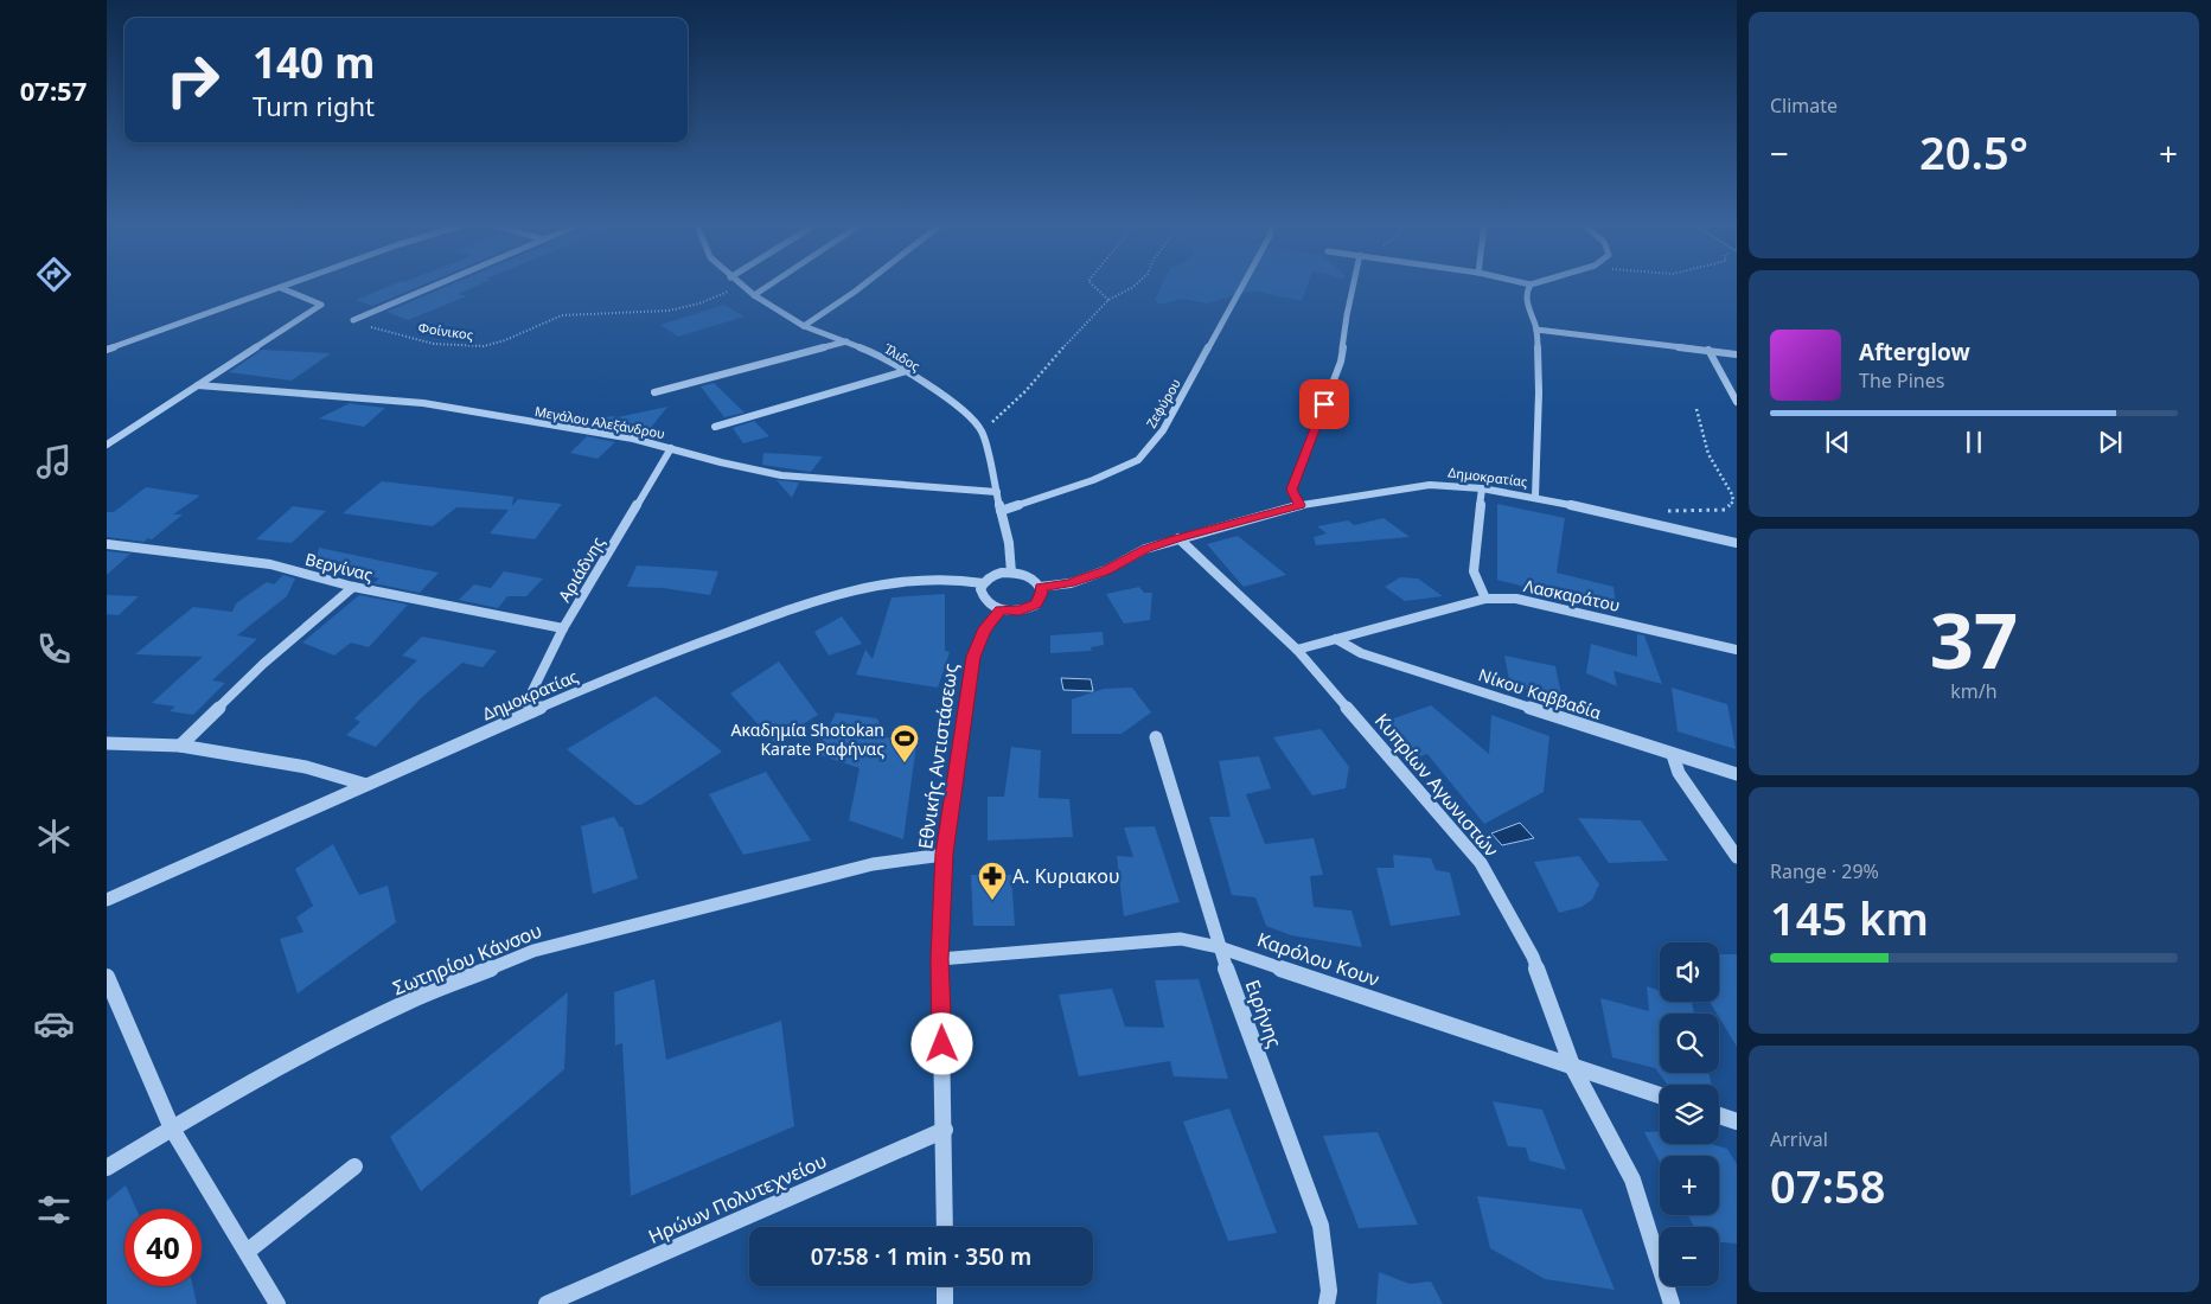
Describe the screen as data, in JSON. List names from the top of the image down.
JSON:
{
  "streets": {
    "street": [
      "Ίλιδος",
      "Ζεφύρου",
      "Μεγάλου Αλεξάνδρου",
      "Δημοκρατίας",
      "Βεργίνας",
      "Αριάδνης",
      "Λασκαράτου",
      "Νίκου Καββαδία",
      "Εθνικής Αντιστάσεως",
      "Κυπρίων Αγωνιστών",
      "Σωτηρίου Κάνσου",
      "Καρόλου Κουν",
      "Ειρήνης",
      "Ηρώων Πολυτεχνείου"
    ],
    "path": ["Φοίνικος"]
  },
  "crossings": [
    ["Φοίνικος", "Ίλιδος"],
    ["Ίλιδος", "Ζεφύρου"],
    ["Ίλιδος", "Μεγάλου Αλεξάνδρου"],
    ["Ίλιδος", "Δημοκρατίας"],
    ["Ίλιδος", "Εθνικής Αντιστάσεως"],
    ["Μεγάλου Αλεξάνδρου", "Αριάδνης"],
    ["Δημοκρατίας", "Αριάδνης"],
    ["Δημοκρατίας", "Εθνικής Αντιστάσεως"],
    ["Δημοκρατίας", "Κυπρίων Αγωνιστών"],
    ["Βεργίνας", "Αριάδνης"],
    ["Λασκαράτου", "Νίκου Καββαδία"],
    ["Λασκαράτου", "Κυπρίων Αγωνιστών"],
    ["Εθνικής Αντιστάσεως", "Σωτηρίου Κάνσου"],
    ["Εθνικής Αντιστάσεως", "Καρόλου Κουν"],
    ["Εθνικής Αντιστάσεως", "Ηρώων Πολυτεχνείου"],
    ["Κυπρίων Αγωνιστών", "Καρόλου Κουν"],
    ["Καρόλου Κουν", "Ειρήνης"]
  ],
  "places": {
    "sports": ["Ακαδημία Shotokan Karate Ραφήνας"],
    "pharmacy": ["Α. Κυριακου"]
  },
  "page": {
    "tabs": "07:57",
    "tile": [
      "Climate",
      ["37", "km/h"],
      ["Range · 29%", "145 km"],
      ["Arrival", "07:58"]
    ],
    "turn": ["140 m", "Turn right"],
    "heat": ["−", "20.5°", "+"],
    "song": ["Afterglow", "The Pines"],
    "map_buttons": ["+", "−"],
    "limit": "40",
    "trip": "07:58 · 1 min · 350 m"
  }
}
